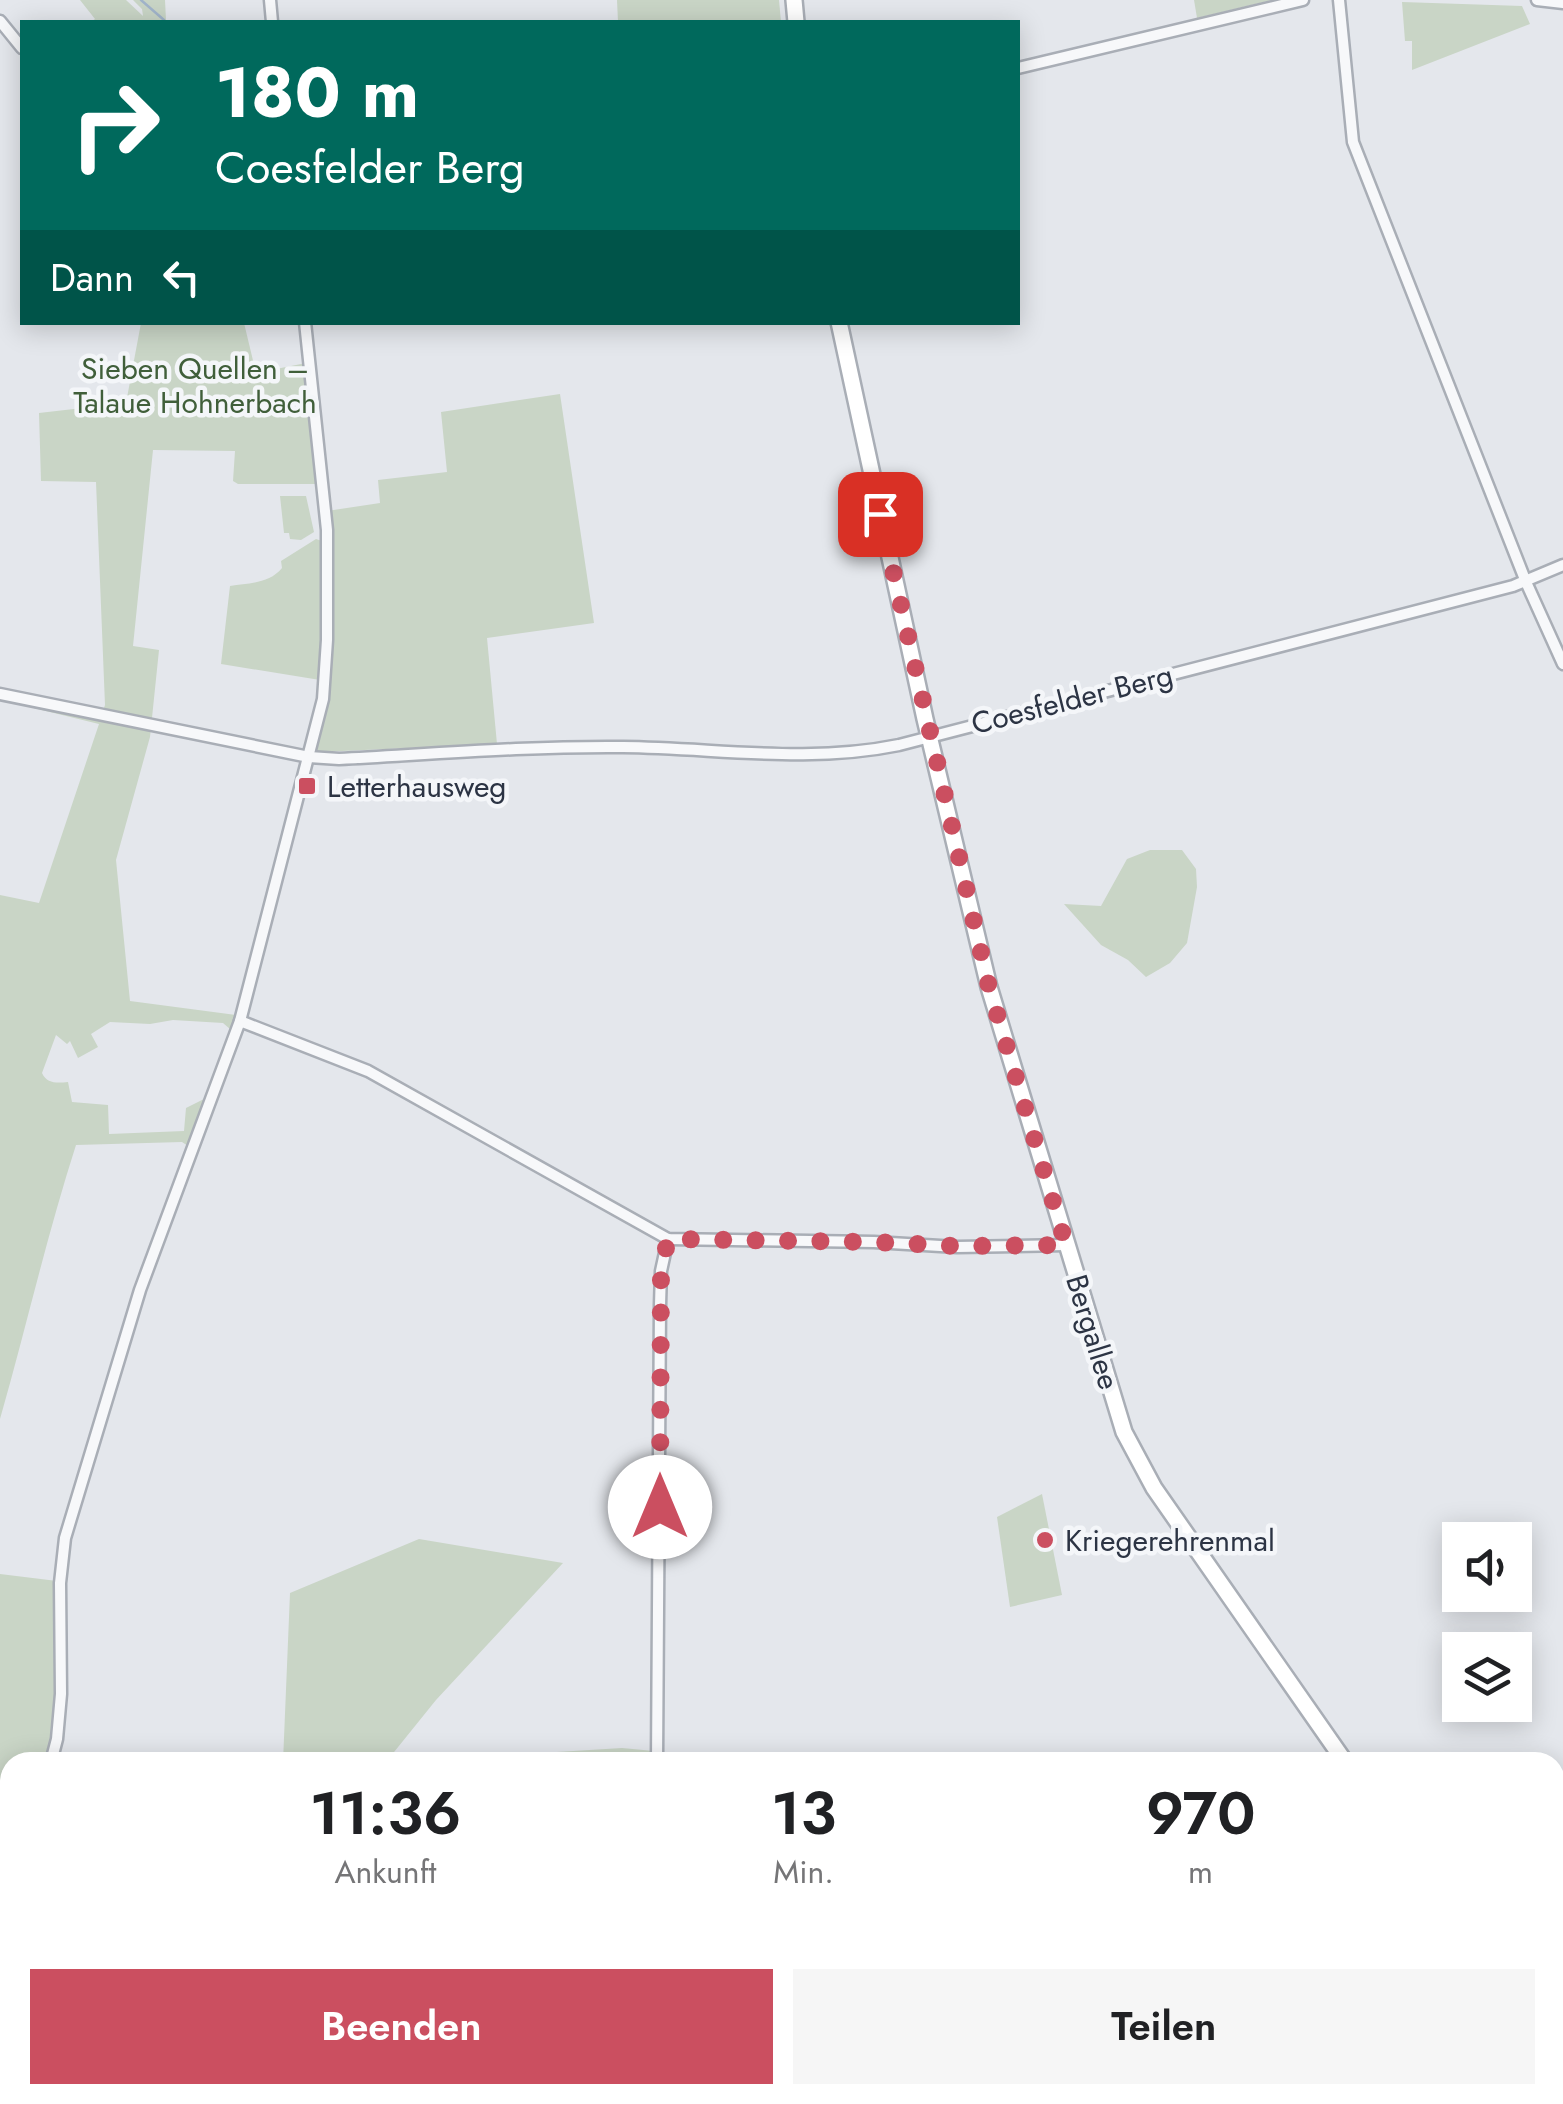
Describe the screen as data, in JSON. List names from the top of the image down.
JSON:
{
  "streets": {
    "street": ["Coesfelder Berg", "Bergallee"]
  },
  "crossings": [
    ["Coesfelder Berg", "Bergallee"]
  ],
  "parks": ["Sieben Quellen – Talaue Hohnerbach"],
  "places": {
    "transit": ["Letterhausweg"],
    "other": ["Kriegerehrenmal"]
  },
  "page": {
    "turn": ["180 m", "Coesfelder Berg"],
    "then": "Dann",
    "eta": [
      "11:36",
      "Ankunft",
      "13",
      "Min.",
      "970",
      "m"
    ],
    "buttons": ["Beenden", "Teilen"]
  }
}
